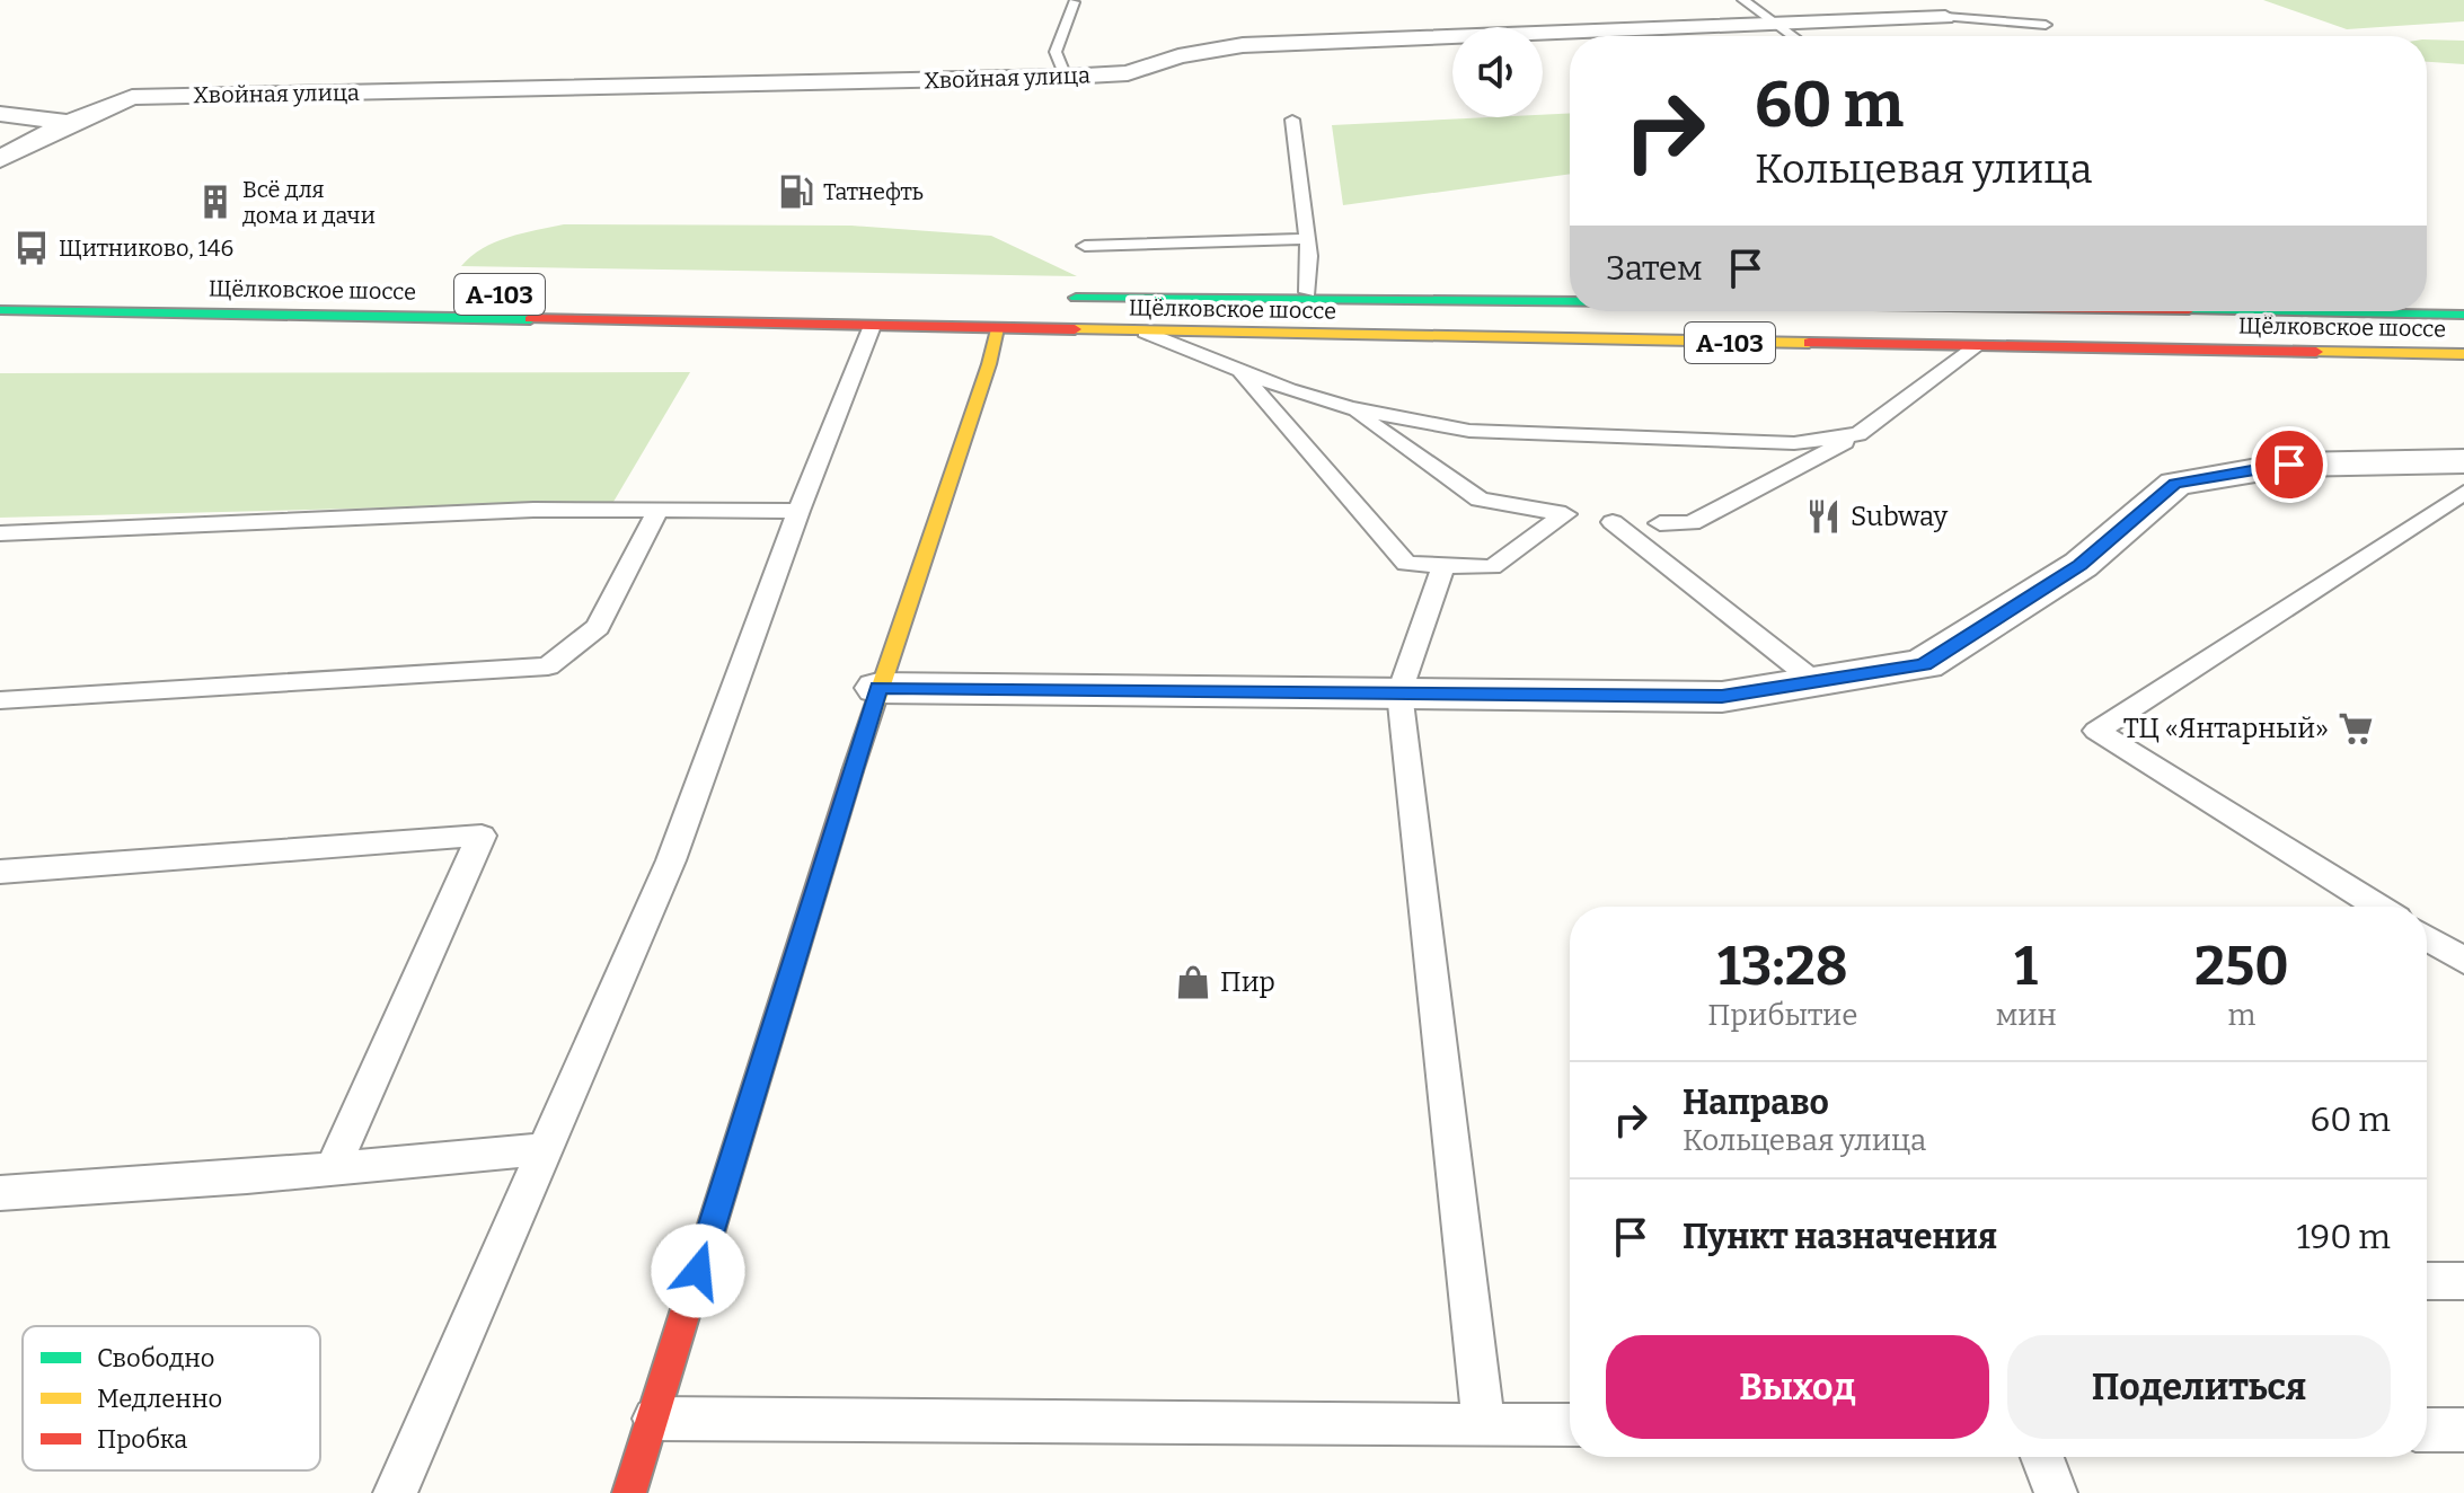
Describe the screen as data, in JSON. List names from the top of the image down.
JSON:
{
  "streets": {
    "main road": ["Щёлковское шоссе", "А-103"],
    "street": ["Хвойная улица"]
  },
  "places": {
    "fuel station": ["Татнефть"],
    "building": ["Всё для дома и дачи"],
    "bus stop": ["Щитниково, 146"],
    "restaurant": ["Subway"],
    "supermarket": ["ТЦ «Янтарный»"],
    "shop": ["Пир"]
  },
  "legend": ["Свободно", "Медленно", "Пробка"],
  "page": {
    "turn": ["60 m", "Кольцевая улица"],
    "then": "Затем",
    "eta": [
      "13:28",
      "Прибытие",
      "1",
      "мин",
      "250",
      "m"
    ],
    "list": [
      {
        "name": "Направо",
        "note": "Кольцевая улица",
        "value": "60 m"
      },
      {
        "name": "Пункт назначения",
        "value": "190 m"
      }
    ],
    "buttons": ["Выход", "Поделиться"]
  }
}
